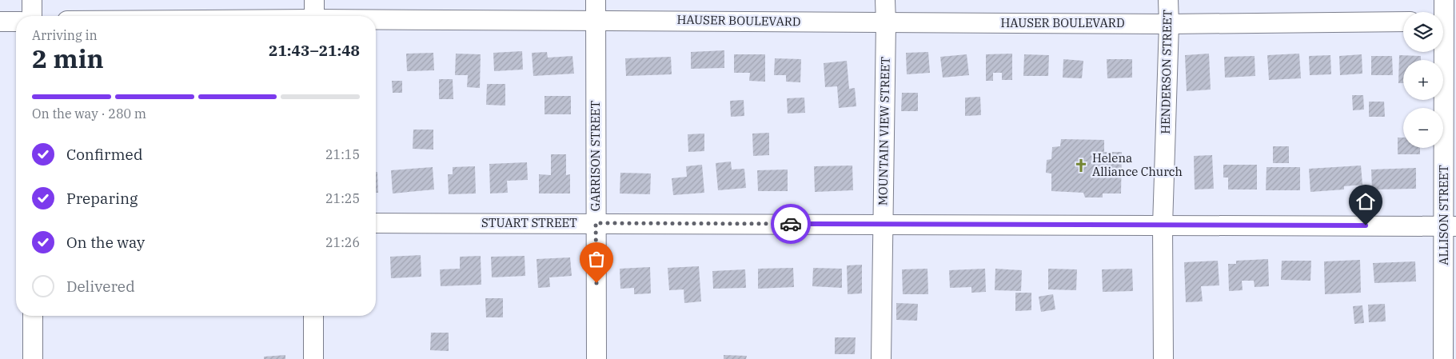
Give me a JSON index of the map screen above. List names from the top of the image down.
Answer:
{
  "streets": {
    "street": [
      "HAUSER BOULEVARD",
      "HENDERSON STREET",
      "MOUNTAIN VIEW STREET",
      "GARRISON STREET",
      "ALLISON STREET",
      "STUART STREET"
    ]
  },
  "crossings": [
    ["HAUSER BOULEVARD", "HENDERSON STREET"],
    ["HAUSER BOULEVARD", "MOUNTAIN VIEW STREET"],
    ["HAUSER BOULEVARD", "GARRISON STREET"],
    ["HENDERSON STREET", "STUART STREET"],
    ["MOUNTAIN VIEW STREET", "STUART STREET"],
    ["GARRISON STREET", "STUART STREET"],
    ["ALLISON STREET", "STUART STREET"]
  ],
  "places": {
    "church": ["Helena Alliance Church"]
  },
  "page": {
    "map_buttons": ["+", "−"],
    "heading": ["2 min", "Arriving in", "21:43–21:48"],
    "bar": "On the way · 280 m",
    "list": [
      ["Confirmed", "21:15"],
      ["Preparing", "21:25"],
      ["On the way", "21:26"],
      "Delivered"
    ]
  }
}
